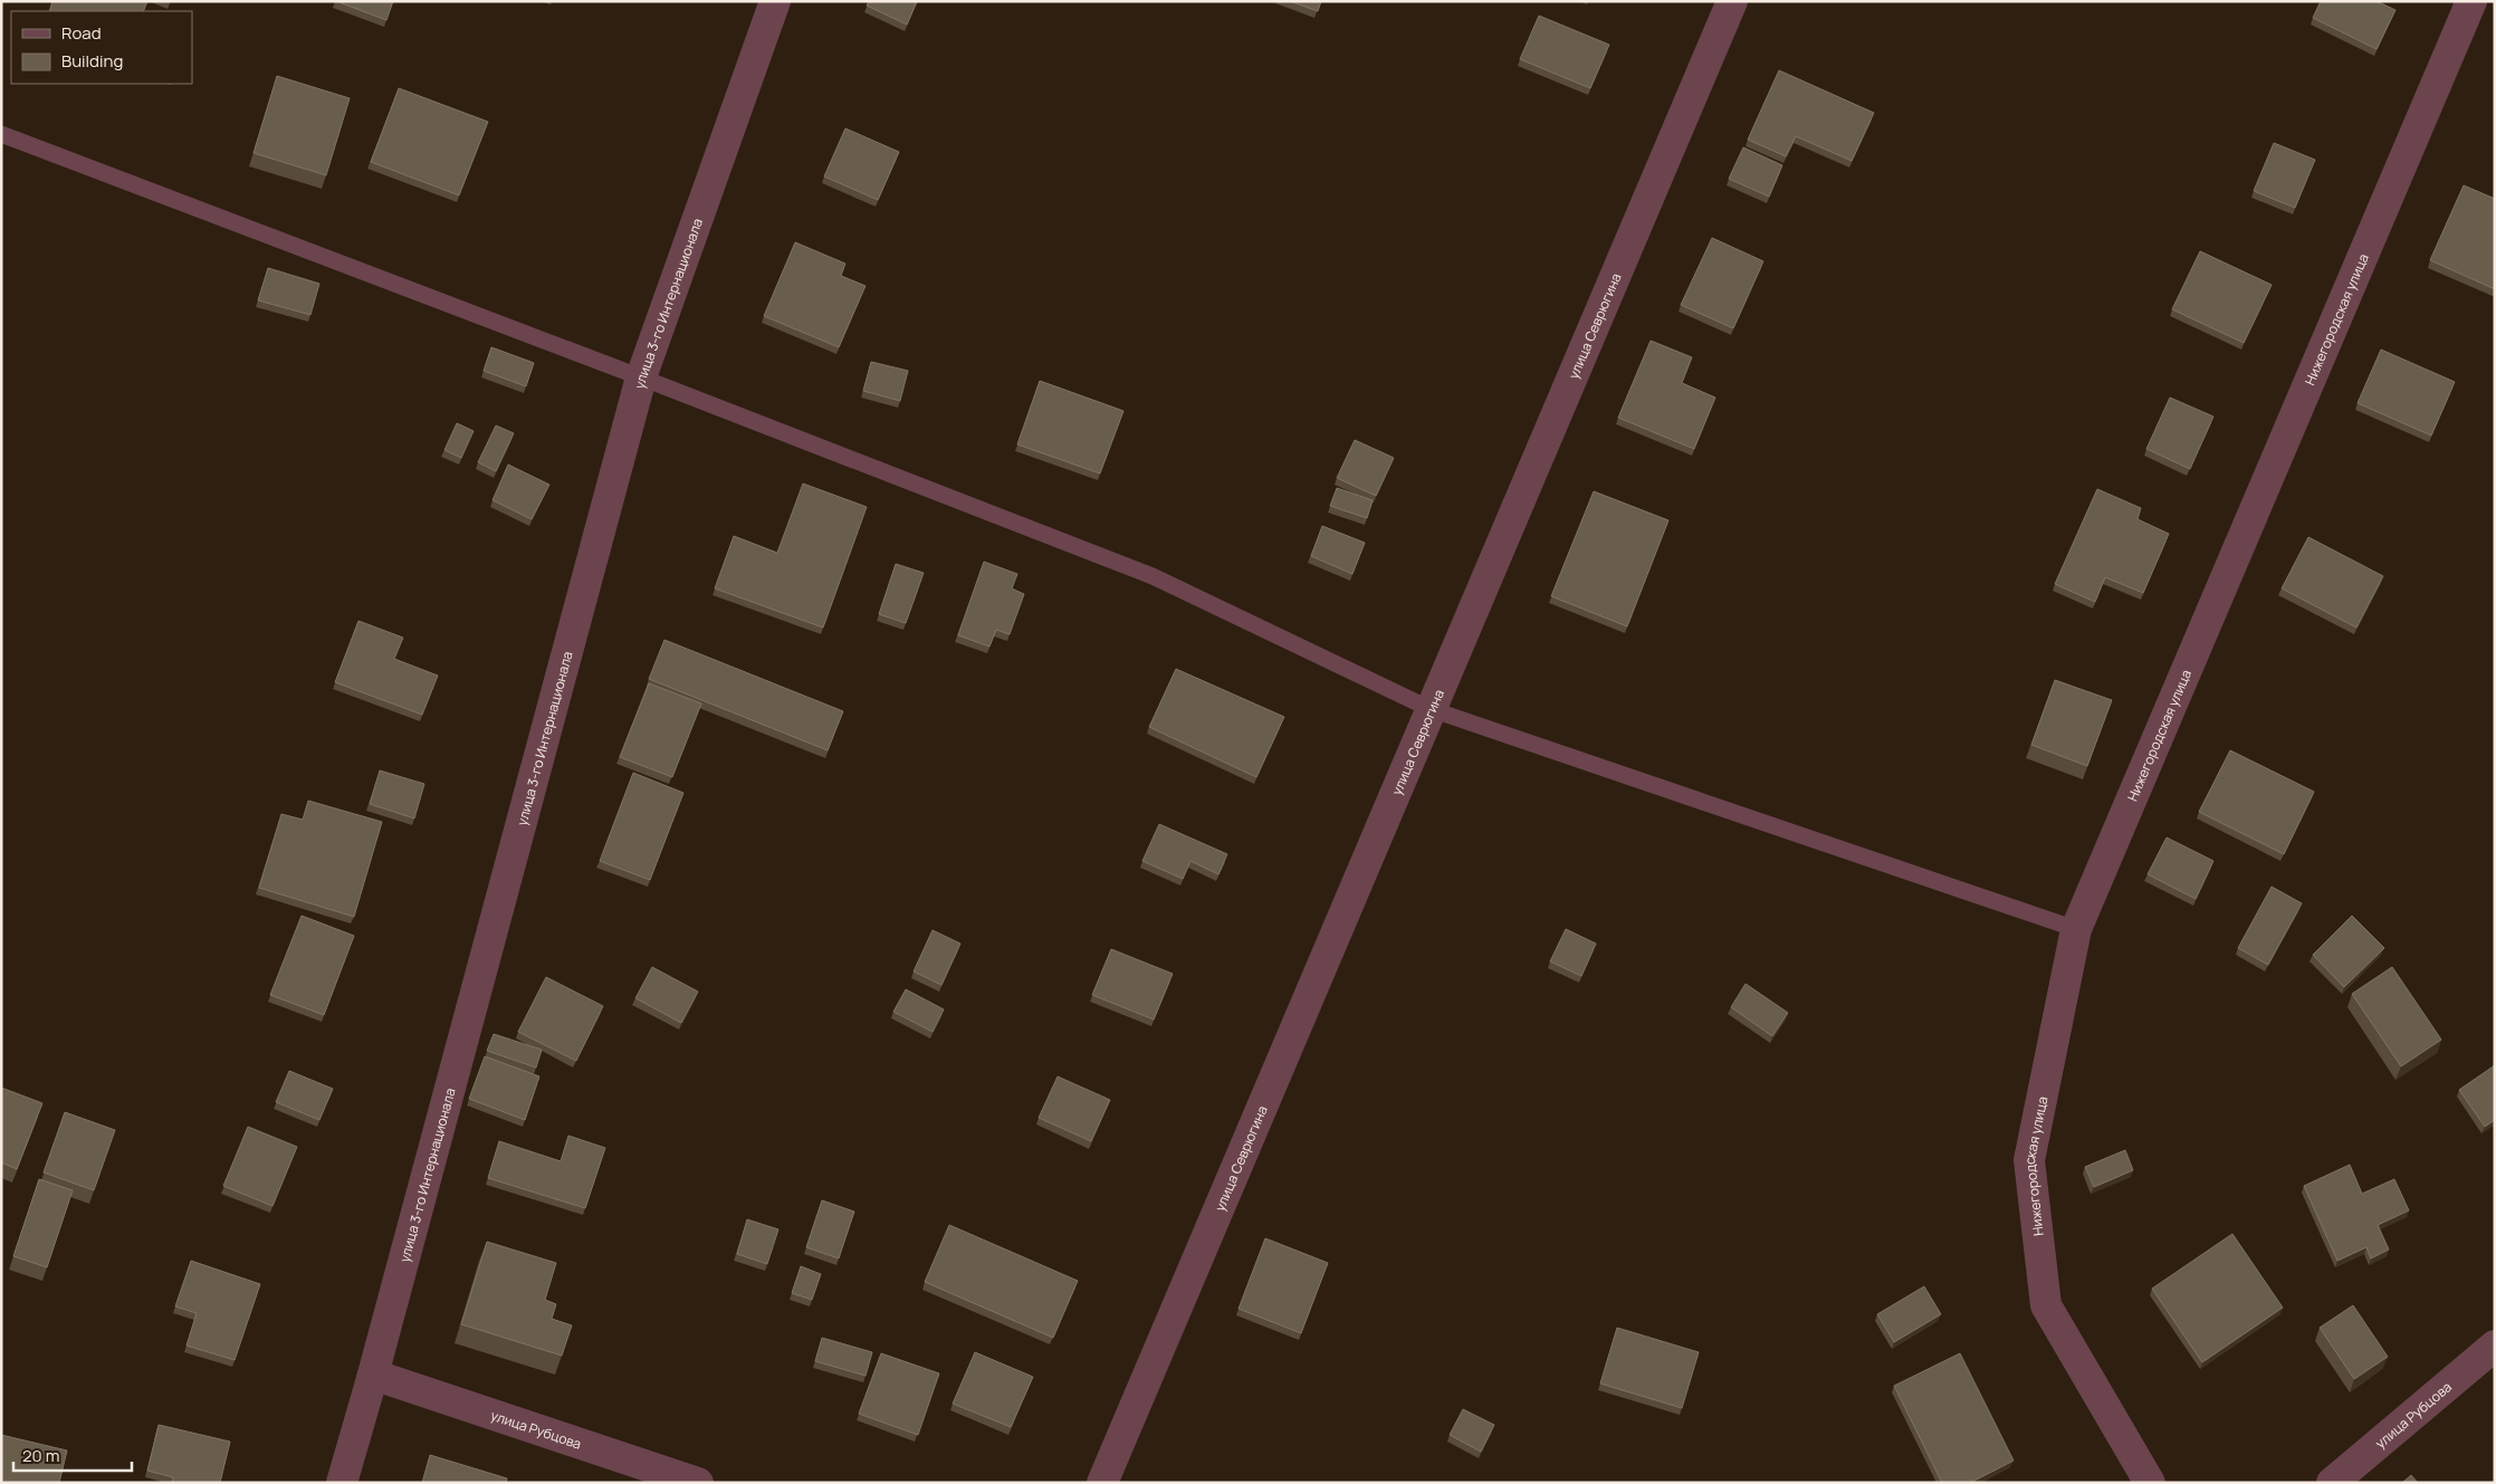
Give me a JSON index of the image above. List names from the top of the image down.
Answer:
{
  "streets": {
    "street": [
      "улица 3-го Интернационала",
      "Нижегородская улица",
      "улица Севрюгина",
      "улица Рубцова"
    ]
  },
  "crossings": [
    ["улица 3-го Интернационала", "улица Рубцова"]
  ],
  "legend": ["Road", "Building"],
  "scale_bar": "20 m"
}
